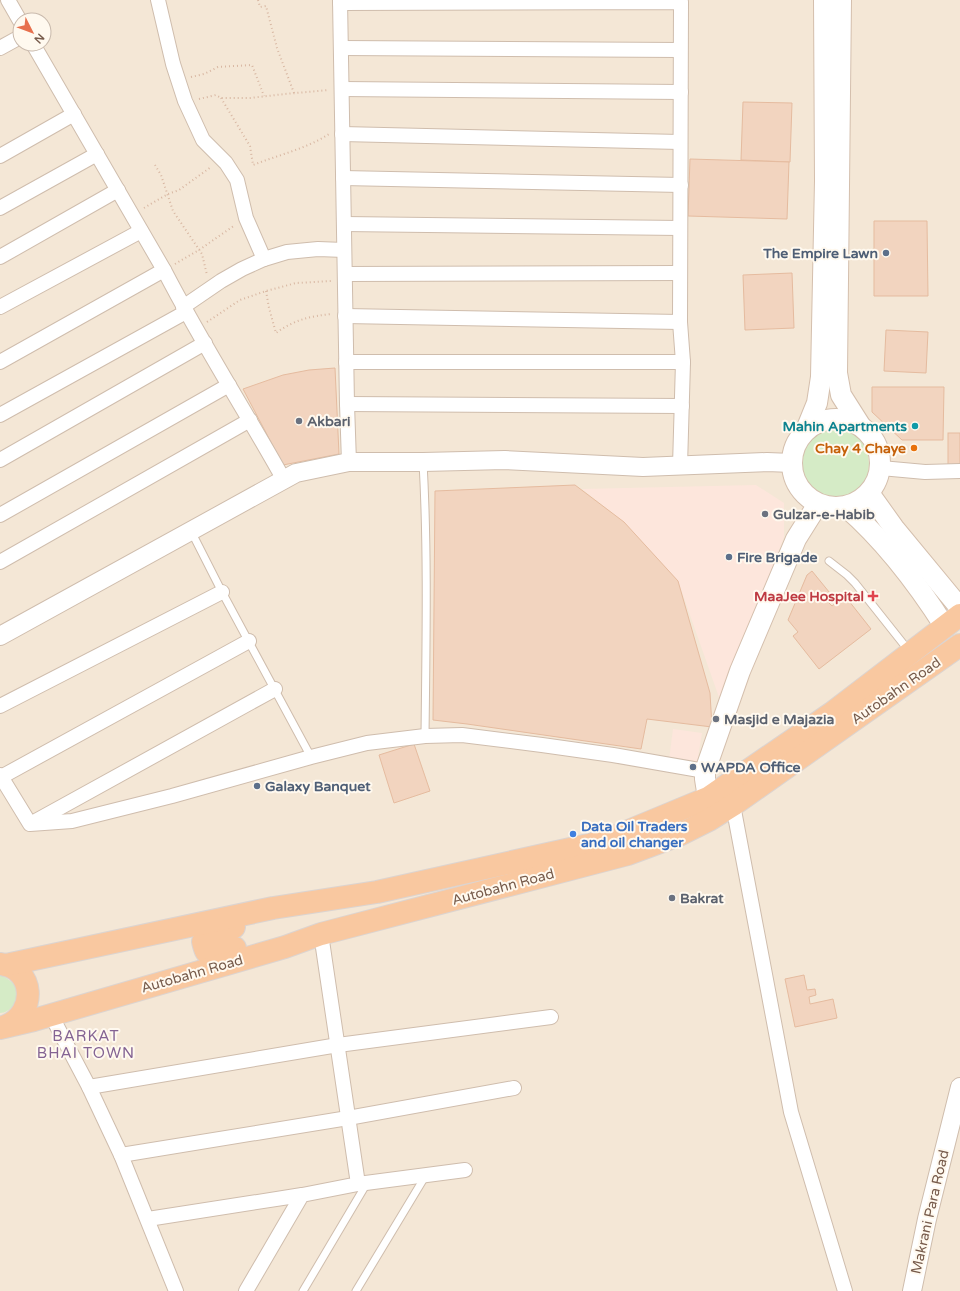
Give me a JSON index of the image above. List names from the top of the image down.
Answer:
{
  "streets": {
    "highway": ["Autobahn Road"],
    "street": ["Makrani Para Road"]
  },
  "districts": ["BARKAT BHAI TOWN"],
  "places": {
    "other": [
      "The Empire Lawn",
      "Akbari",
      "Mahin Apartments",
      "Chay 4 Chaye",
      "Gulzar-e-Habib",
      "Fire Brigade",
      "Masjid e Majazia",
      "WAPDA Office",
      "Galaxy Banquet",
      "Data Oil Traders and oil changer",
      "Bakrat"
    ],
    "health": ["MaaJee Hospital"]
  },
  "north": "bottom right"
}
